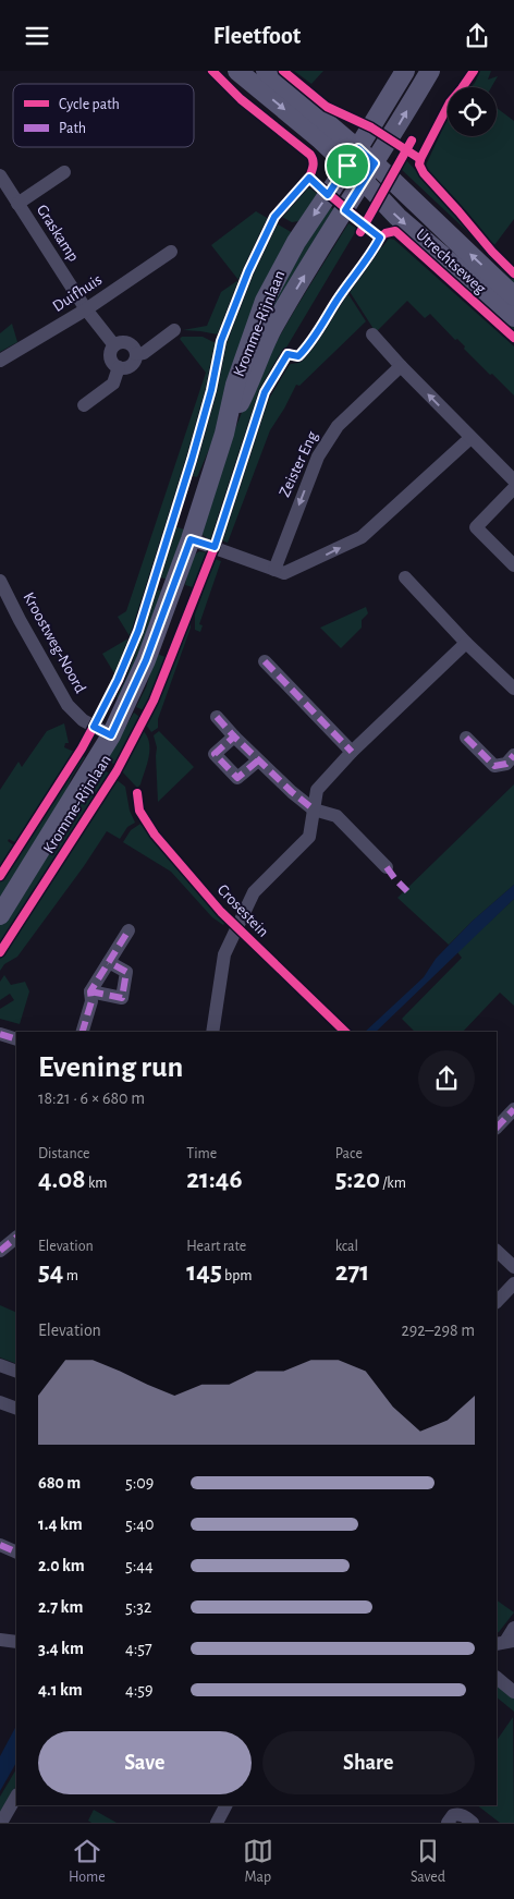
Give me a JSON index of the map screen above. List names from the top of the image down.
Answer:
{
  "streets": {
    "street": [
      "Graskamp",
      "Utrechtseweg",
      "Duifhuis",
      "Kromme-Rijnlaan",
      "Zeister Eng",
      "Kroostweg-Noord",
      "Crosestein"
    ]
  },
  "crossings": [
    ["Graskamp", "Duifhuis"],
    ["Utrechtseweg", "Kromme-Rijnlaan"],
    ["Kromme-Rijnlaan", "Kroostweg-Noord"]
  ],
  "one_way": ["Zeister Eng"],
  "legend": ["Cycle path", "Path"],
  "page": {
    "header": "Fleetfoot",
    "heading": ["Evening run", "18:21 · 6 × 680 m"],
    "stats": [
      ["Distance", "4.08 km"],
      ["Time", "21:46"],
      ["Pace", "5:20 /km"],
      ["Elevation", "54 m"],
      ["Heart rate", "145 bpm"],
      ["kcal", "271"]
    ],
    "chart": ["Elevation", "292–298 m"],
    "list": [
      {
        "name": "680 m",
        "note": "5:09"
      },
      {
        "name": "1.4 km",
        "note": "5:40"
      },
      {
        "name": "2.0 km",
        "note": "5:44"
      },
      {
        "name": "2.7 km",
        "note": "5:32"
      },
      {
        "name": "3.4 km",
        "note": "4:57"
      },
      {
        "name": "4.1 km",
        "note": "4:59"
      }
    ],
    "buttons": ["Save", "Share"],
    "tabs": ["Home", "Map", "Saved"]
  }
}
